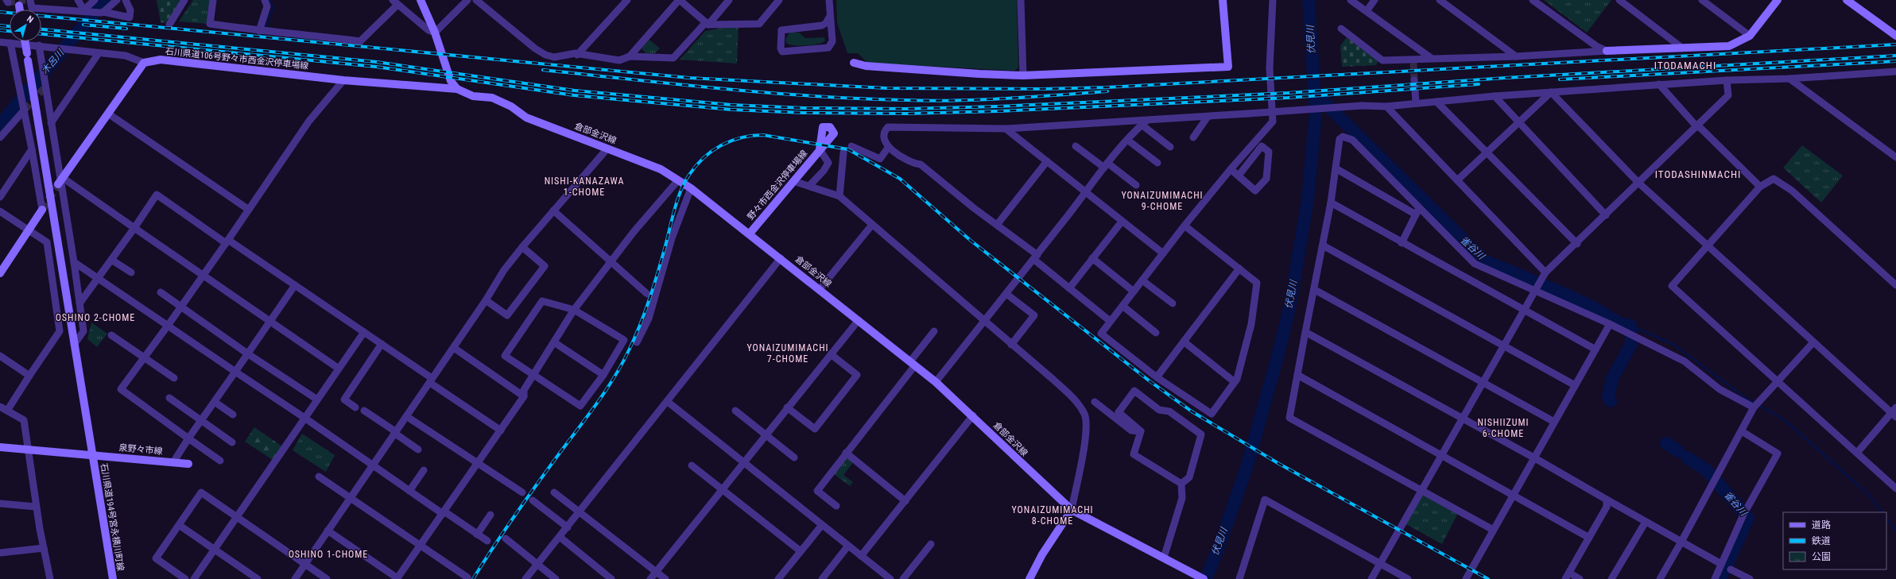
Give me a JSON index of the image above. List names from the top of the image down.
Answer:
{
  "streets": {
    "main road": [
      "石川県道106号野々市西金沢停車場線",
      "倉部金沢線",
      "野々市西金沢停車場線",
      "泉野々市線",
      "石川県道194号宮永横川町線"
    ]
  },
  "crossings": [
    ["石川県道106号野々市西金沢停車場線", "倉部金沢線"],
    ["倉部金沢線", "野々市西金沢停車場線"],
    ["泉野々市線", "石川県道194号宮永横川町線"]
  ],
  "districts": [
    "ITODAMACHI",
    "ITODASHINMACHI",
    "NISHI-KANAZAWA 1-CHOME",
    "YONAIZUMIMACHI 9-CHOME",
    "OSHINO 2-CHOME",
    "YONAIZUMIMACHI 7-CHOME",
    "NISHIIZUMI 6-CHOME",
    "YONAIZUMIMACHI 8-CHOME",
    "OSHINO 1-CHOME"
  ],
  "water": ["伏見川", "木呂川", "雀谷川"],
  "legend": ["道路", "鉄道", "公園"],
  "north": "top right"
}
